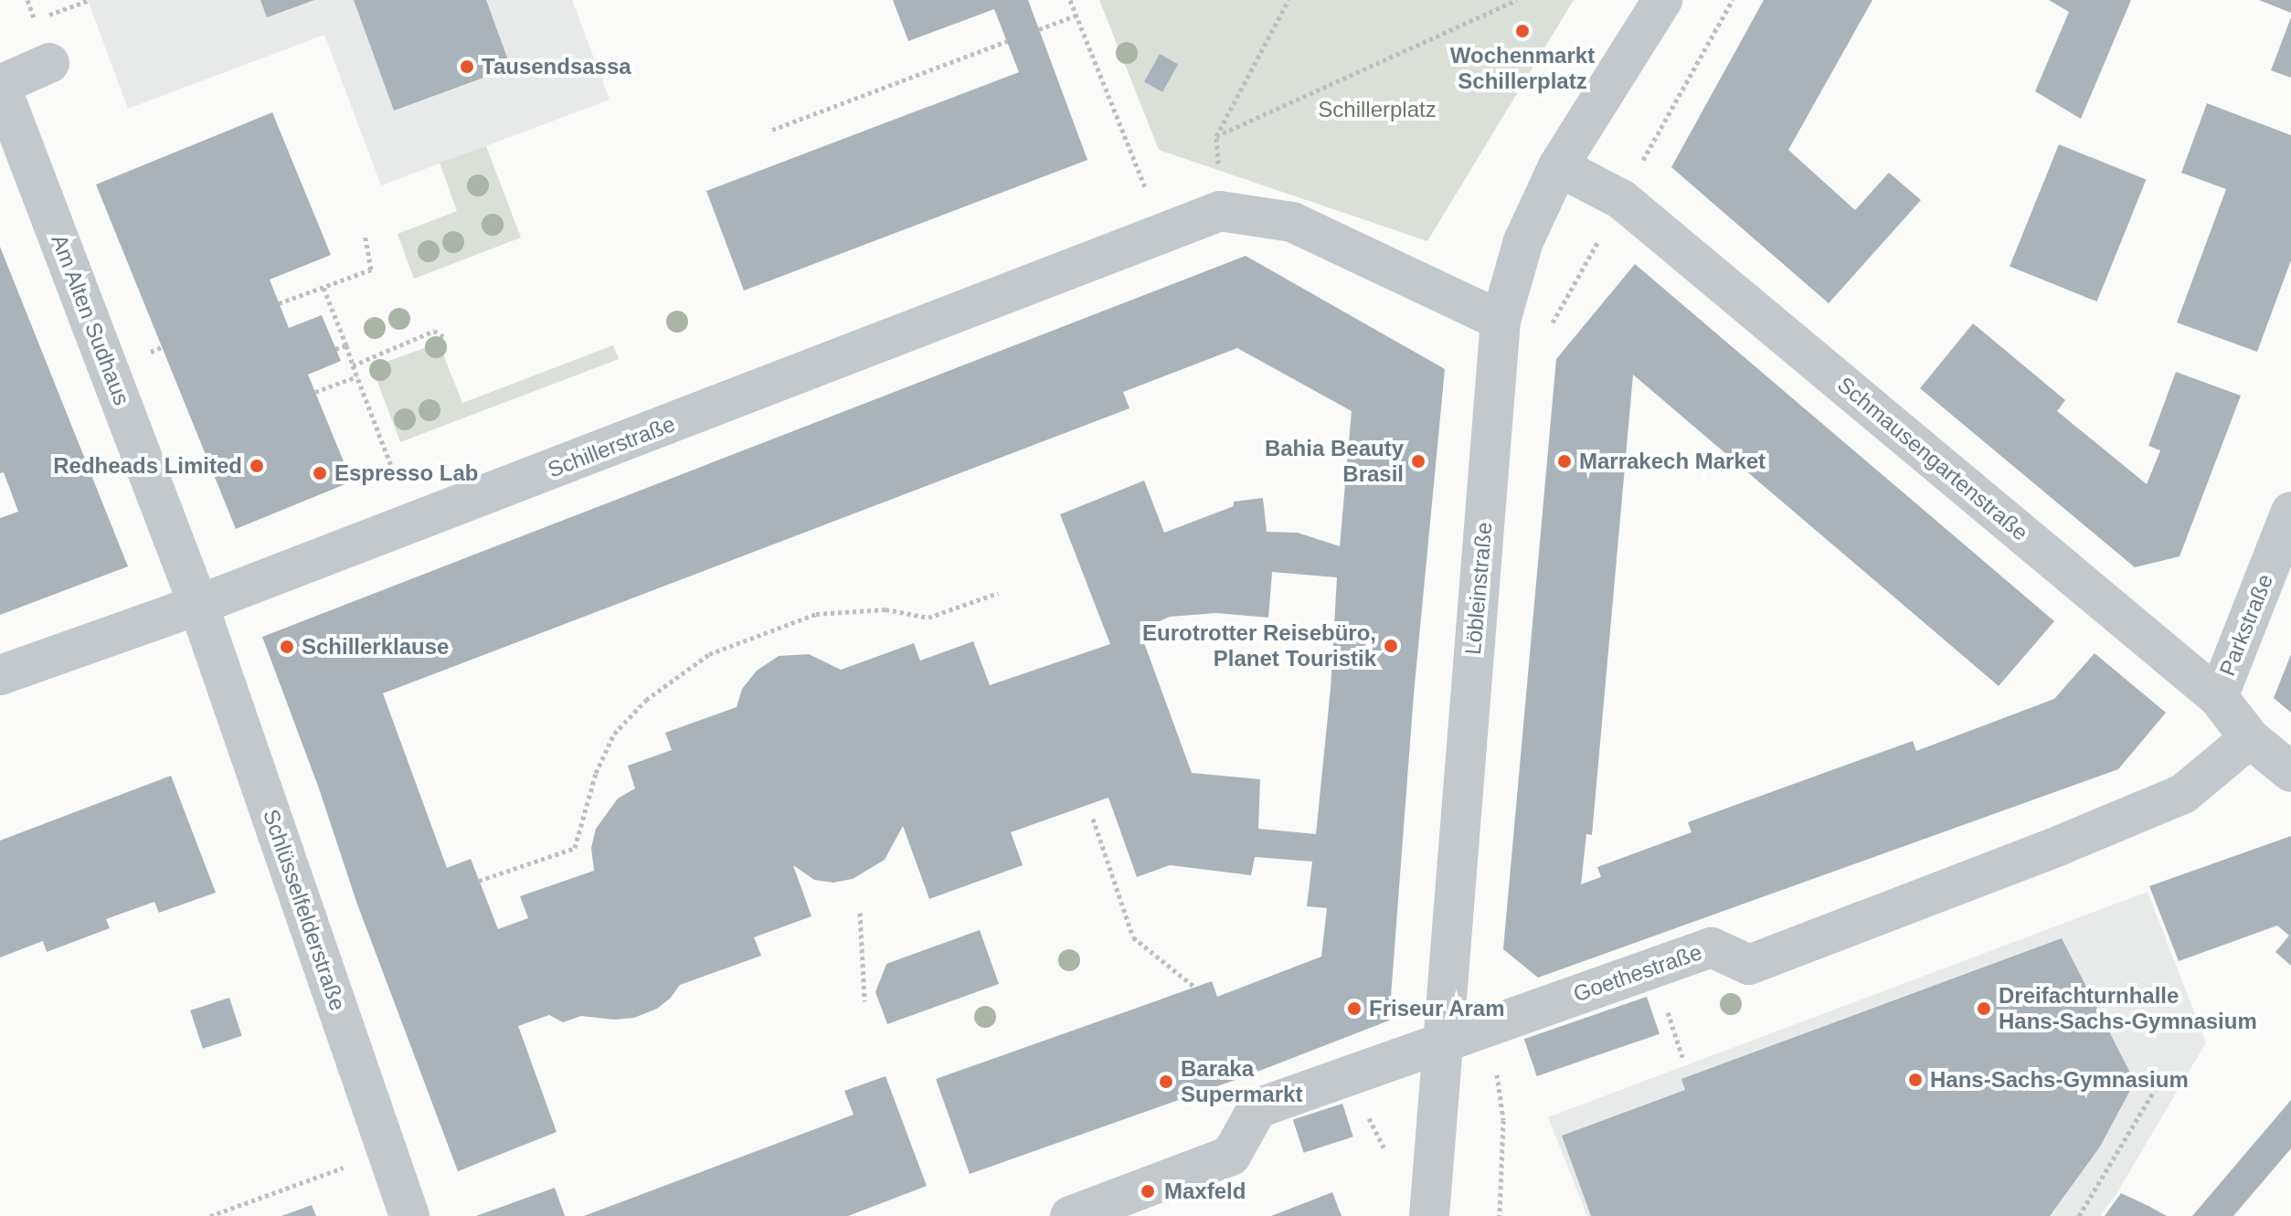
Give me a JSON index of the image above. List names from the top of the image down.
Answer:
{
  "streets": {
    "street": [
      "Am Alten Sudhaus",
      "Schillerstraße",
      "Schmausengartenstraße",
      "Löbleinstraße",
      "Parkstraße",
      "Schlüsselfelderstraße",
      "Goethestraße"
    ]
  },
  "crossings": [
    ["Am Alten Sudhaus", "Schillerstraße"],
    ["Am Alten Sudhaus", "Schlüsselfelderstraße"],
    ["Schillerstraße", "Schlüsselfelderstraße"],
    ["Schmausengartenstraße", "Löbleinstraße"],
    ["Schmausengartenstraße", "Parkstraße"],
    ["Schmausengartenstraße", "Goethestraße"],
    ["Löbleinstraße", "Goethestraße"]
  ],
  "parks": ["Schillerplatz"],
  "places": [
    "Wochenmarkt Schillerplatz",
    "Tausendsassa",
    "Bahia Beauty Brasil",
    "Marrakech Market",
    "Redheads Limited",
    "Espresso Lab",
    "Eurotrotter Reisebüro, Planet Touristik",
    "Schillerklause",
    "Friseur Aram",
    "Dreifachturnhalle Hans-Sachs-Gymnasium",
    "Hans-Sachs-Gymnasium",
    "Baraka Supermarkt",
    "Maxfeld"
  ]
}
